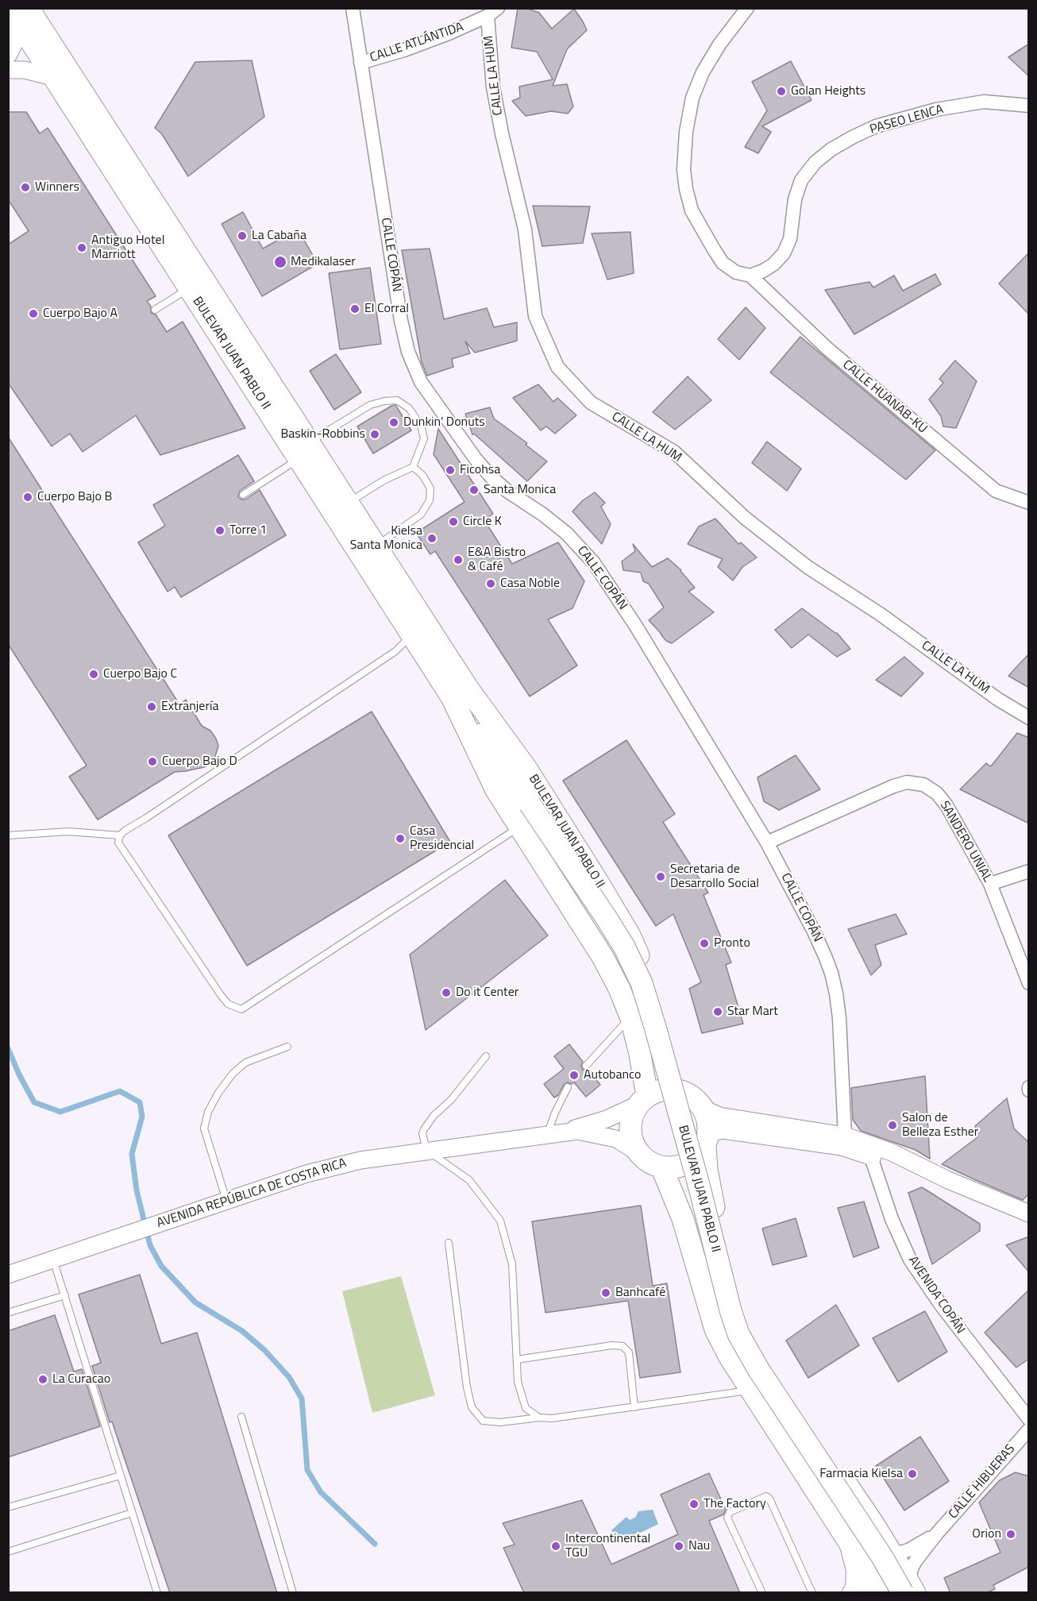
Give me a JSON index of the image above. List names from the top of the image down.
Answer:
{
  "streets": {
    "main road": ["BULEVAR JUAN PABLO II"],
    "street": [
      "CALLE ATLÁNTIDA",
      "CALLE LA HUM",
      "PASEO LENCA",
      "CALLE COPÁN",
      "CALLE HUANAB-KU",
      "SANDERO UNIAL",
      "AVENIDA REPÚBLICA DE COSTA RICA",
      "AVENIDA COPÁN",
      "CALLE HIBUERAS"
    ]
  },
  "crossings": [
    ["CALLE ATLÁNTIDA", "CALLE LA HUM"],
    ["CALLE ATLÁNTIDA", "CALLE COPÁN"],
    ["PASEO LENCA", "CALLE HUANAB-KU"],
    ["CALLE COPÁN", "SANDERO UNIAL"],
    ["BULEVAR JUAN PABLO II", "AVENIDA REPÚBLICA DE COSTA RICA"]
  ],
  "places": [
    "Golan Heights",
    "Winners",
    "La Cabaña",
    "Antiguo Hotel Marriott",
    "Medikalaser",
    "El Corral",
    "Cuerpo Bajo A",
    "Dunkin' Donuts",
    "Baskin-Robbins",
    "Ficohsa",
    "Santa Monica",
    "Cuerpo Bajo B",
    "Circle K",
    "Torre 1",
    "Kielsa Santa Monica",
    "E&A Bistro & Café",
    "Casa Noble",
    "Cuerpo Bajo C",
    "Extranjería",
    "Cuerpo Bajo D",
    "Casa Presidencial",
    "Secretaria de Desarrollo Social",
    "Pronto",
    "Do it Center",
    "Star Mart",
    "Autobanco",
    "Salon de Belleza Esther",
    "Banhcafé",
    "La Curacao",
    "Farmacia Kielsa",
    "The Factory",
    "Orion",
    "Intercontinental TGU",
    "Nau"
  ]
}
